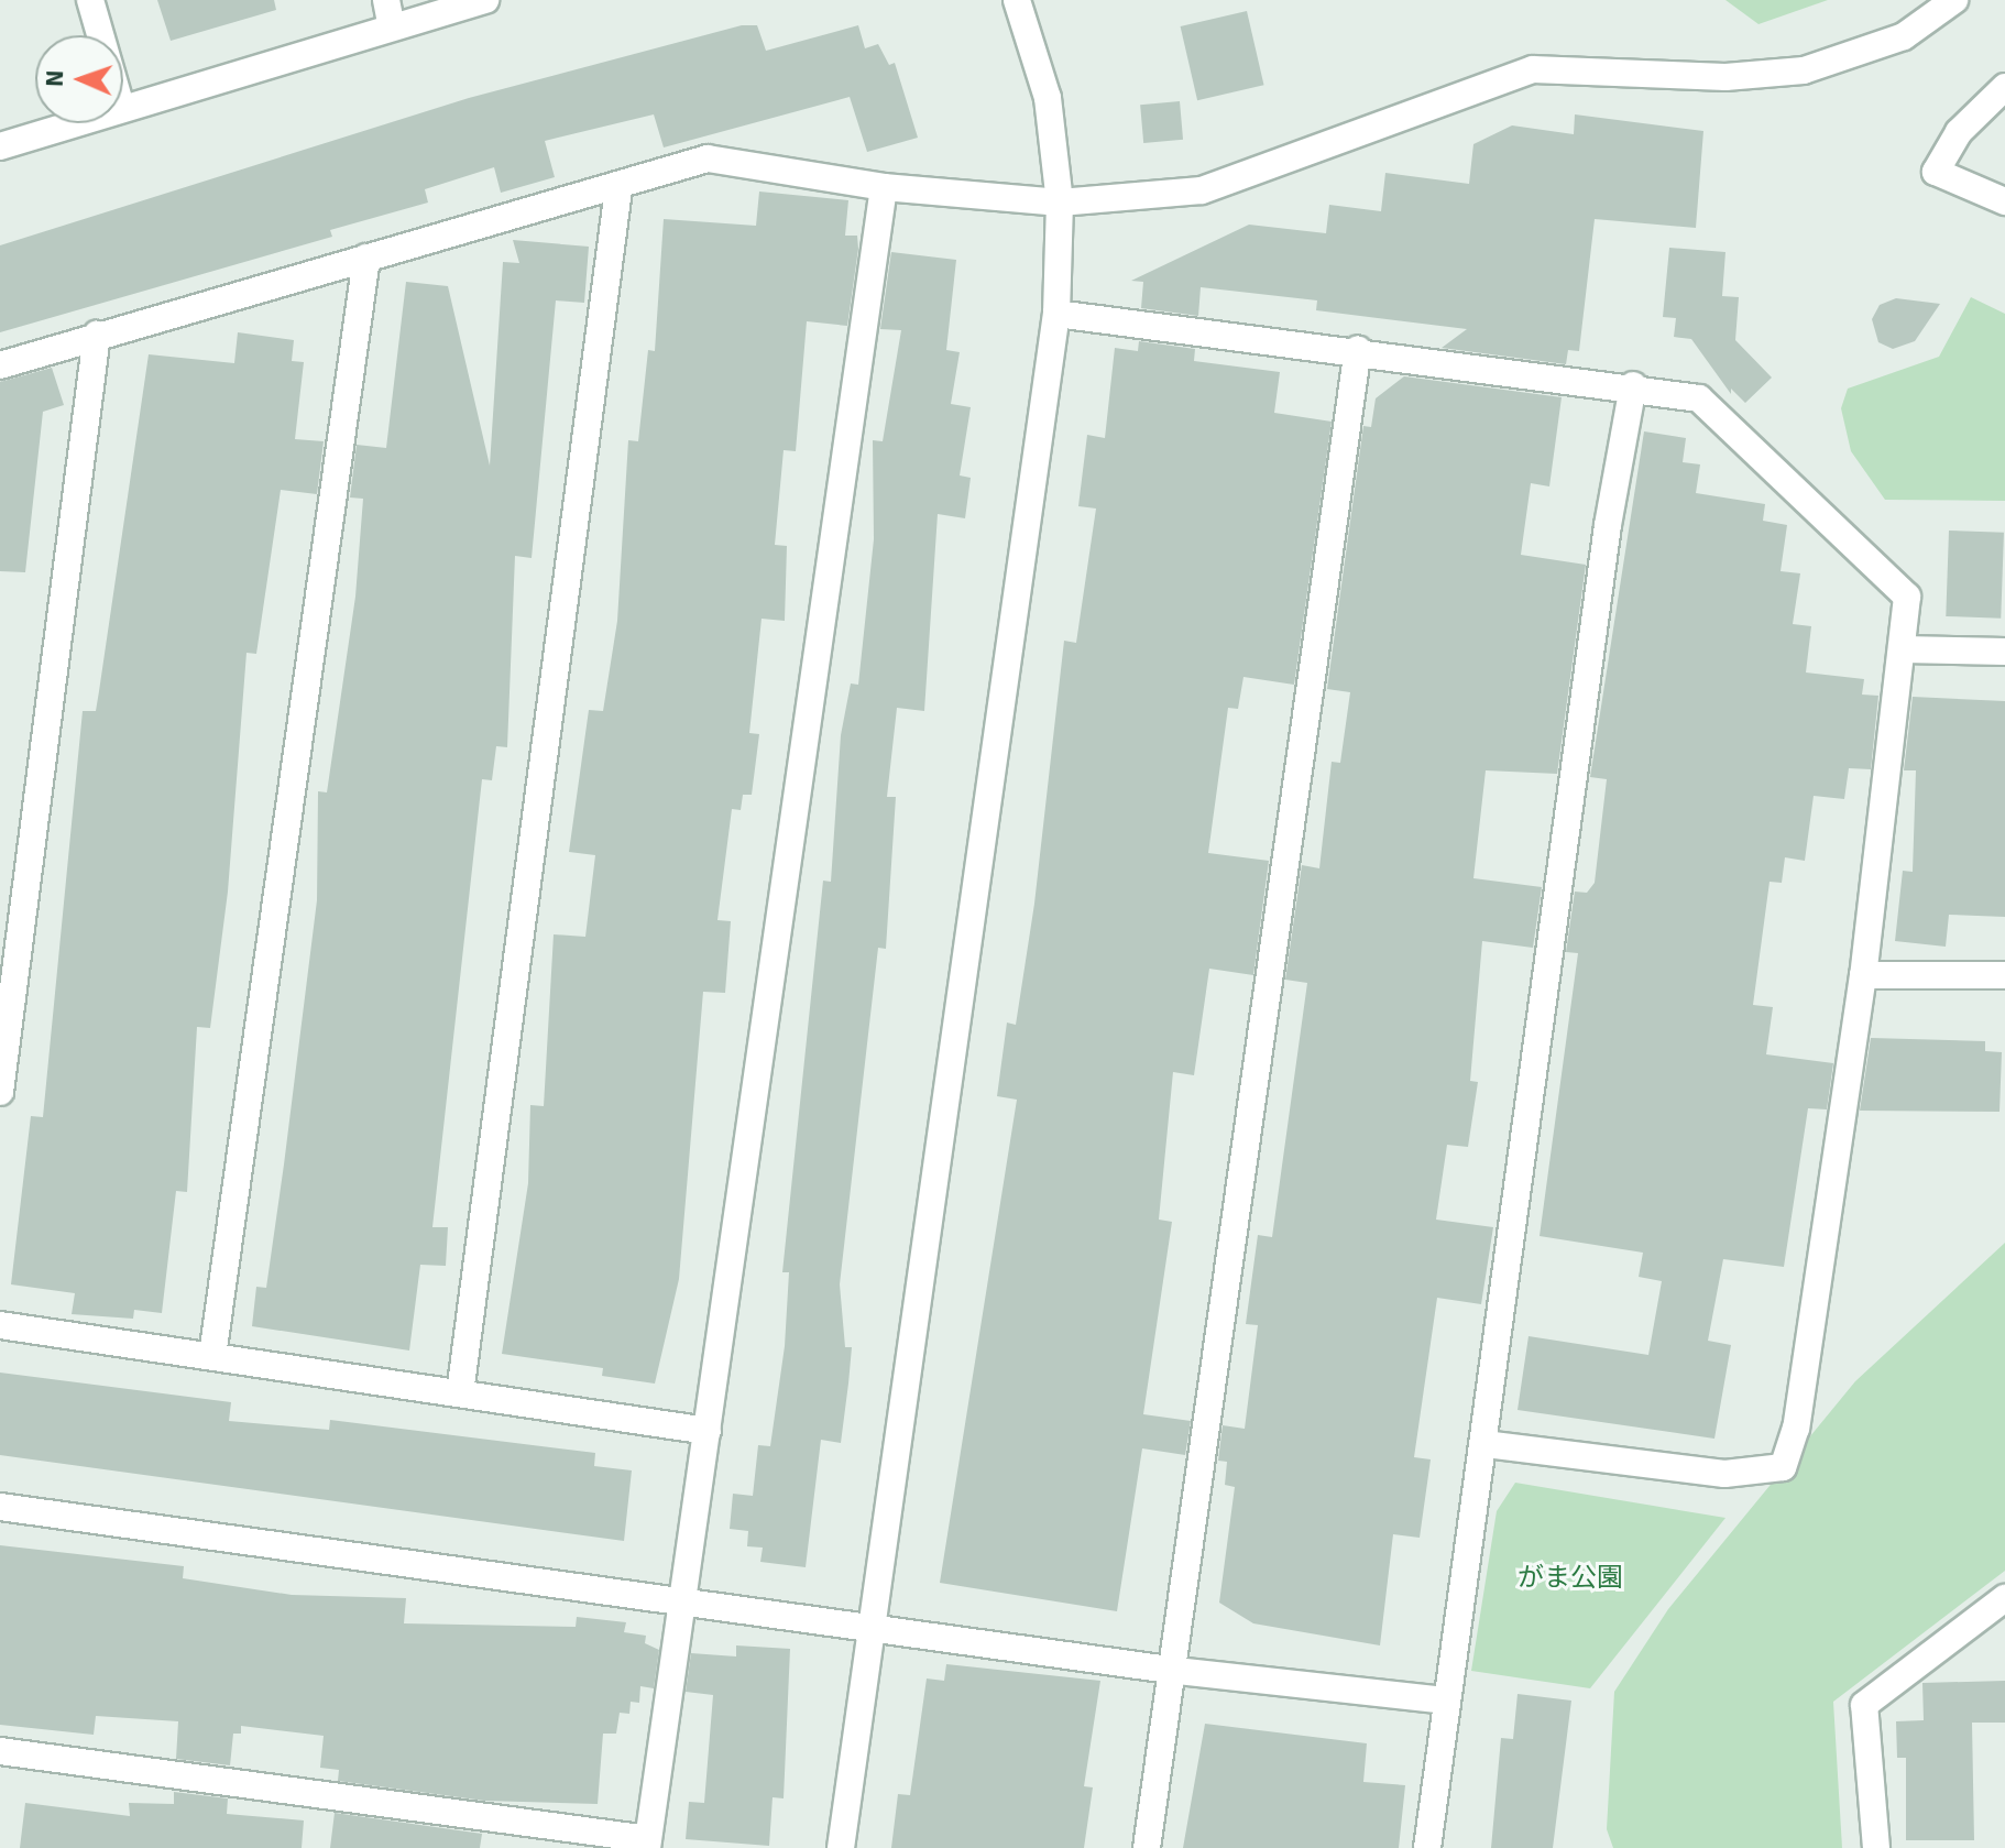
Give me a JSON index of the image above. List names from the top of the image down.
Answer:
{
  "parks": ["がま公園"],
  "north": "left"
}
